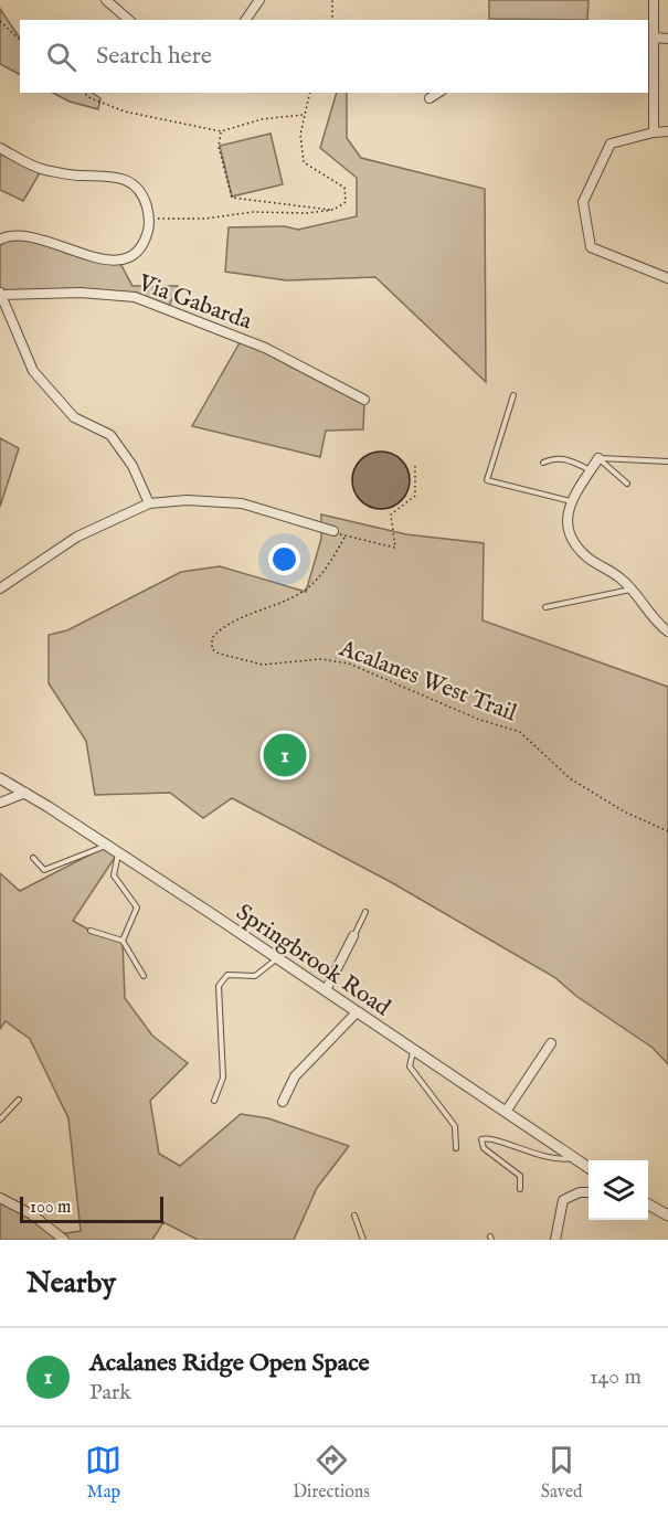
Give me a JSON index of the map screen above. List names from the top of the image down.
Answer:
{
  "streets": {
    "street": ["Via Gabarda", "Springbrook Road"],
    "path": ["Acalanes West Trail"]
  },
  "scale_bar": "100 m",
  "page": {
    "search": "Search here",
    "pins": "1",
    "scale": "100 m",
    "heading": "Nearby",
    "list": [
      {
        "mark": "1",
        "name": "Acalanes Ridge Open Space",
        "note": "Park",
        "value": "140 m"
      }
    ],
    "nav": ["Map", "Directions", "Saved"]
  }
}
